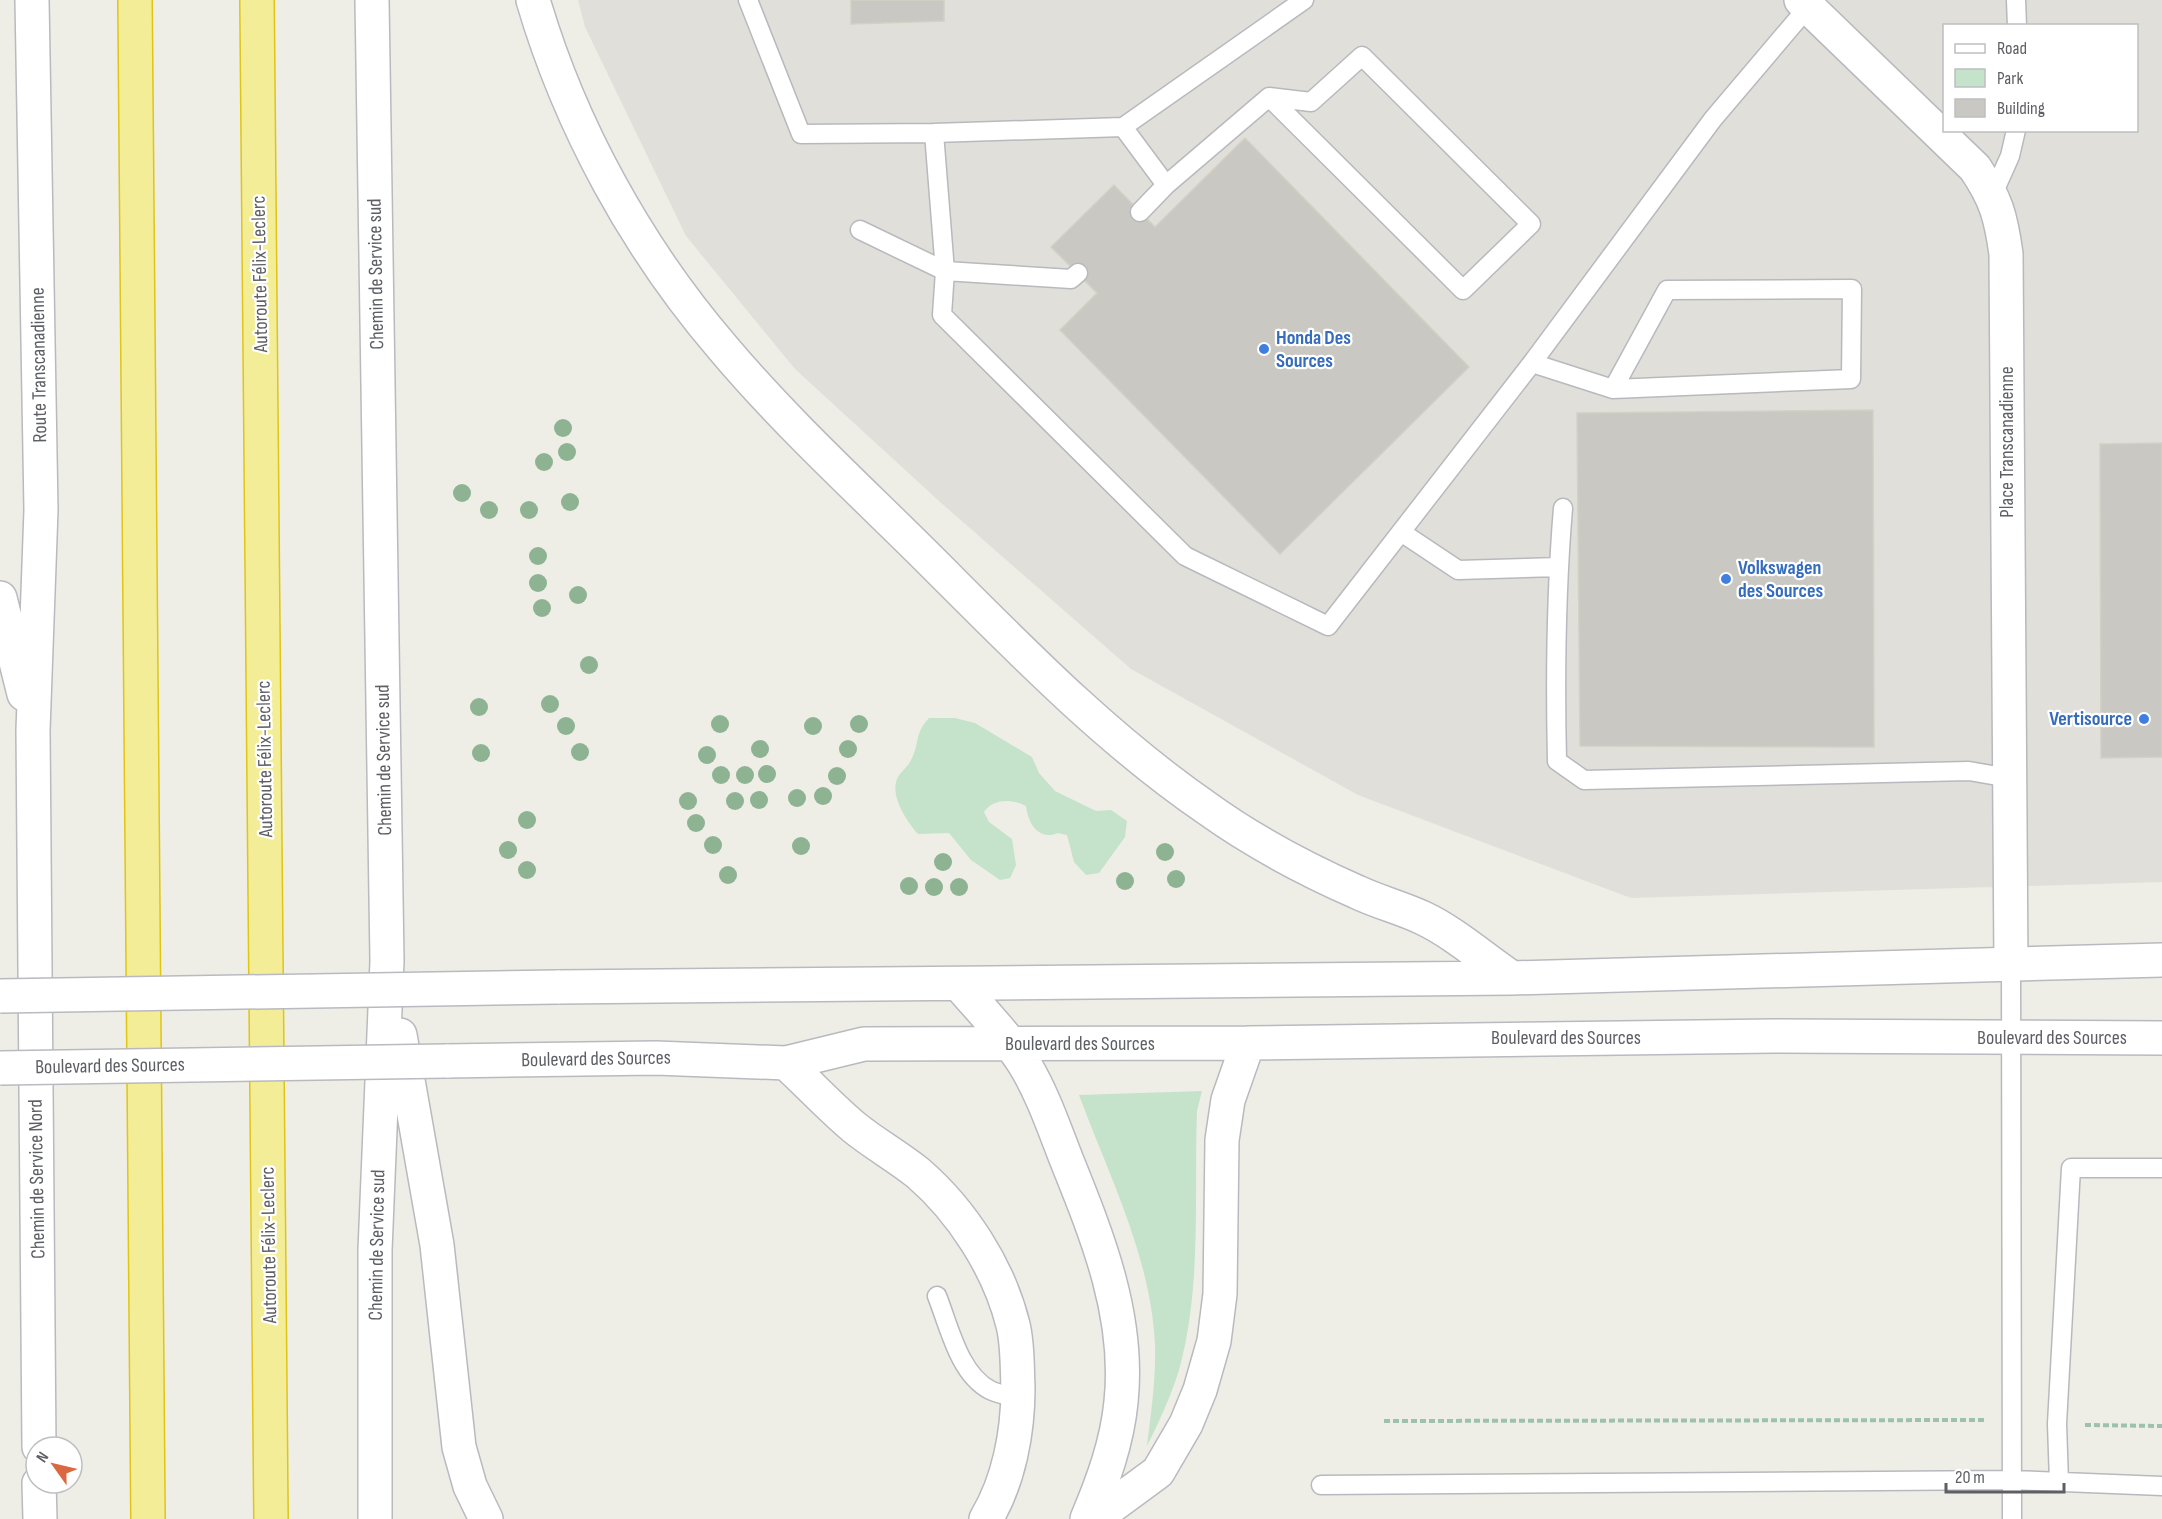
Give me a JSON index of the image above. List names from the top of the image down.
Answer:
{
  "streets": {
    "highway": ["Autoroute Félix-Leclerc"],
    "main road": [
      "Chemin de Service sud",
      "Route Transcanadienne",
      "Place Transcanadienne",
      "Boulevard des Sources",
      "Chemin de Service Nord"
    ]
  },
  "crossings": [
    ["Route Transcanadienne", "Chemin de Service Nord"]
  ],
  "places": ["Honda Des Sources", "Volkswagen des Sources", "Vertisource"],
  "legend": ["Road", "Park", "Building"],
  "scale_bar": "20 m",
  "north": "top left"
}
